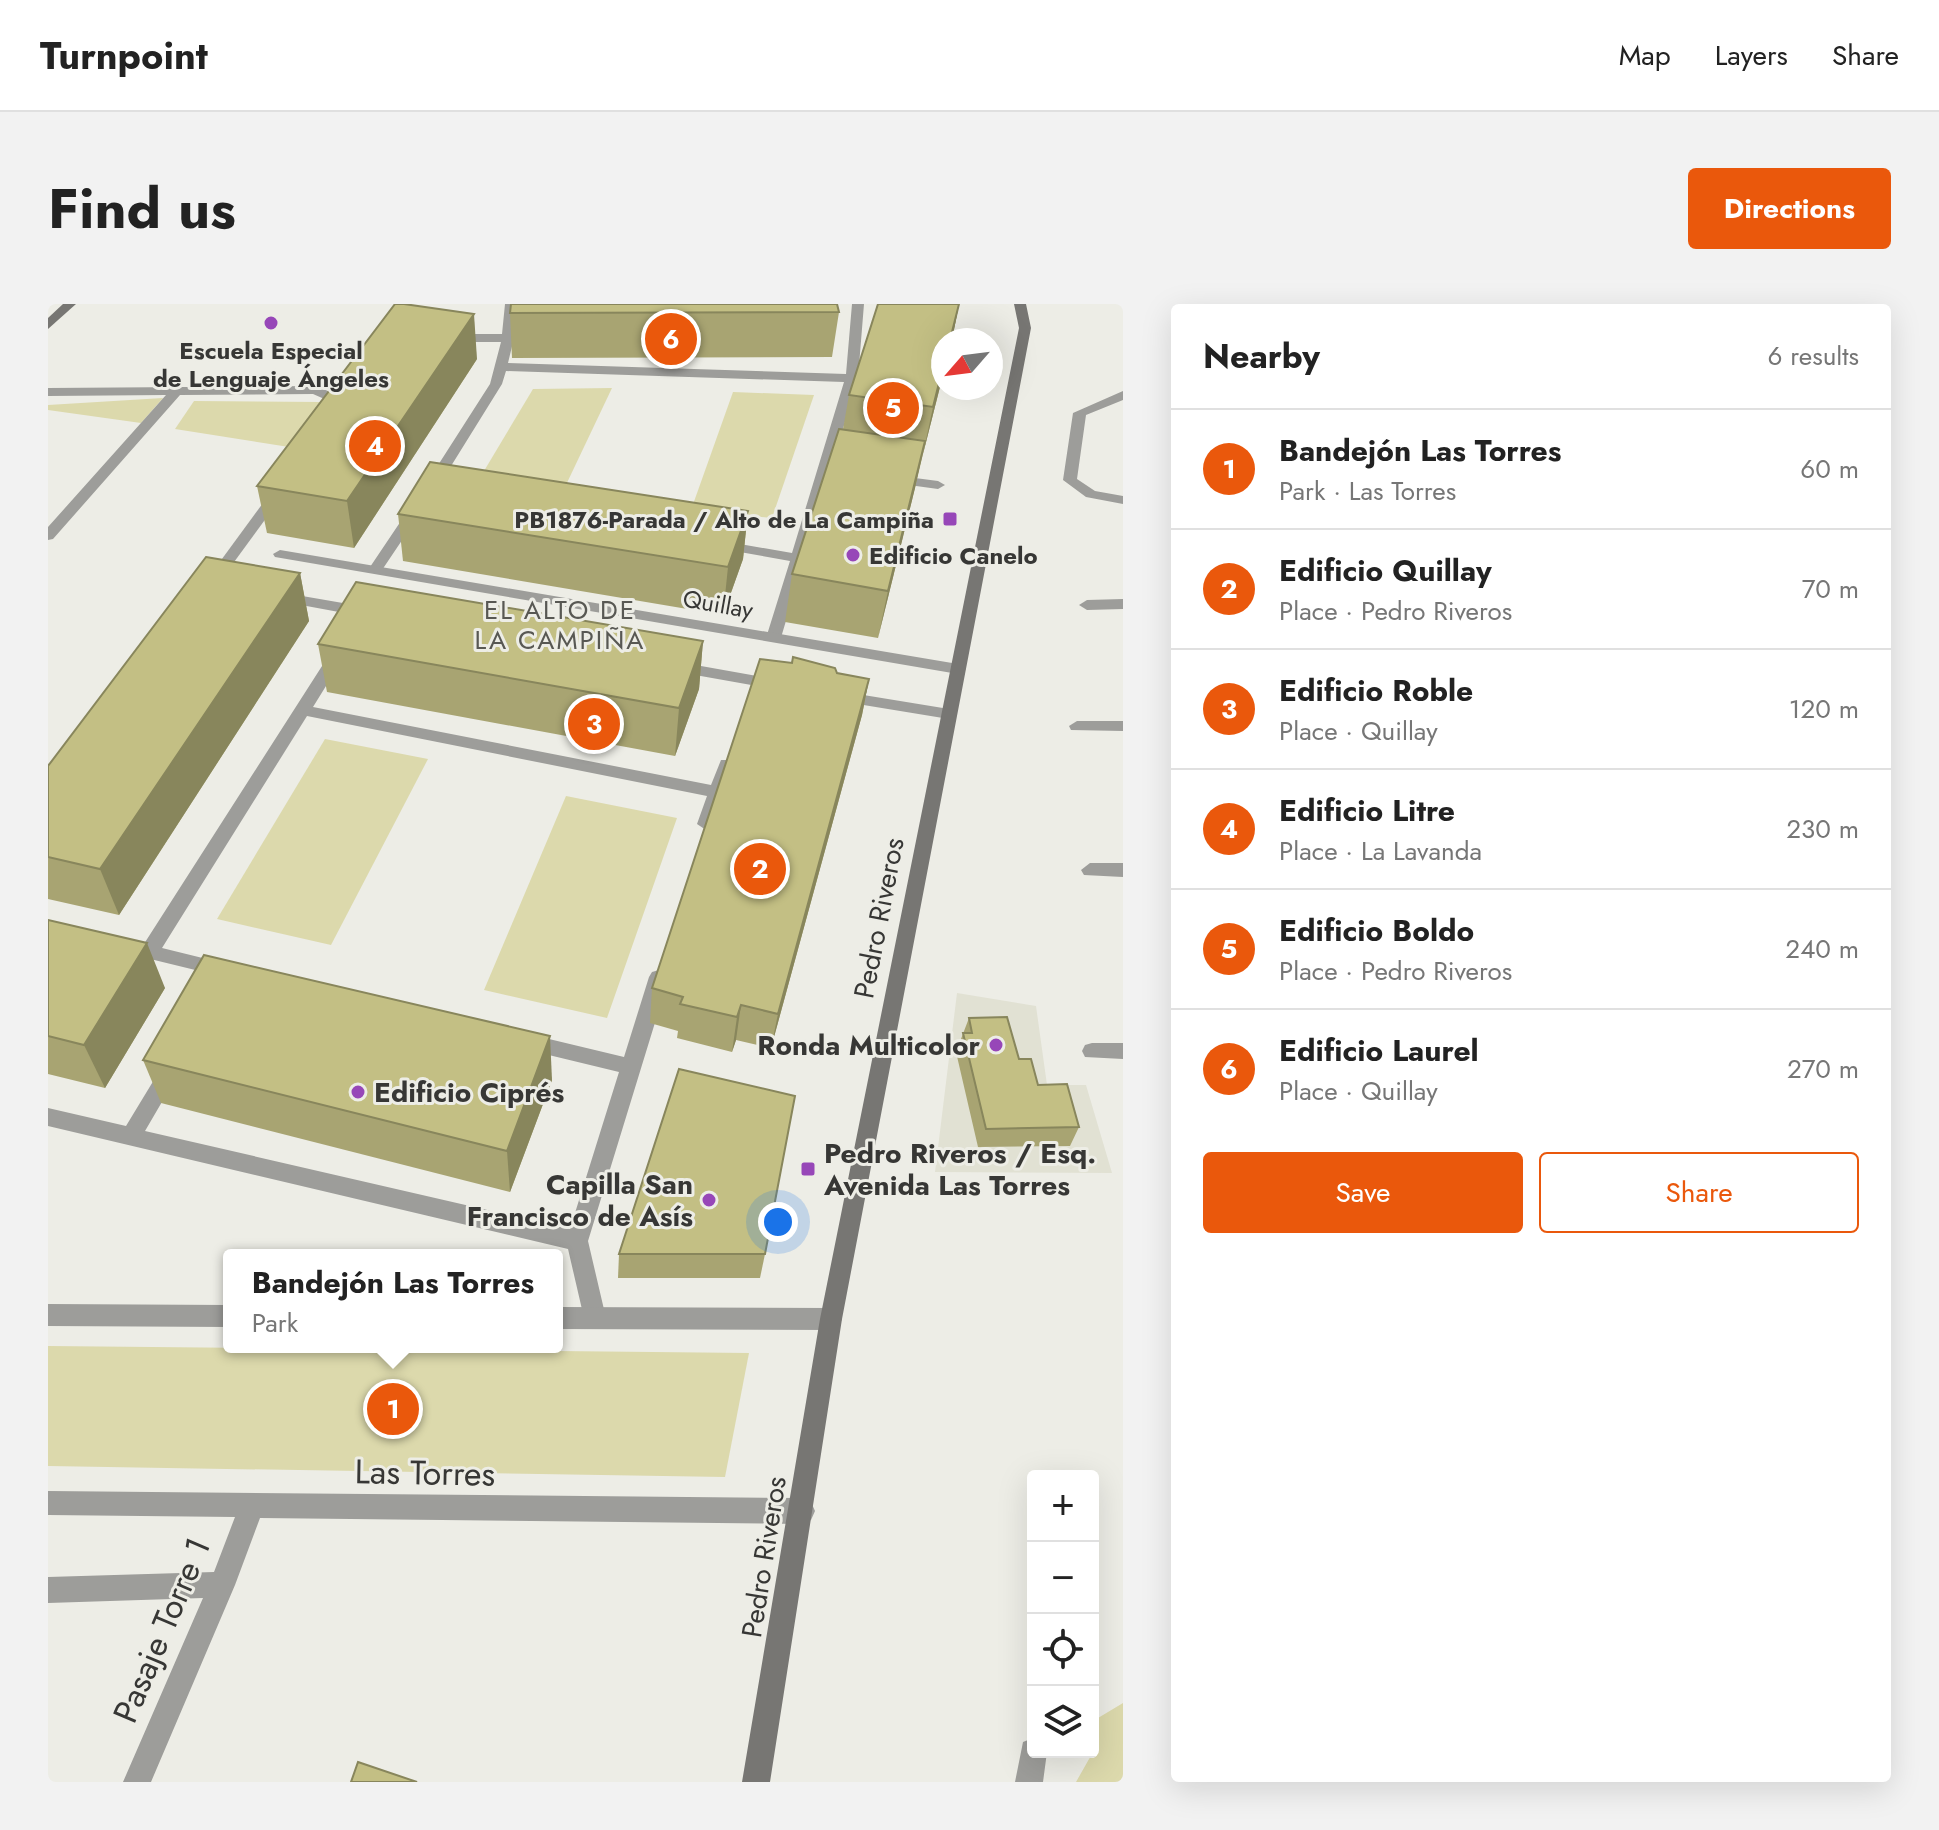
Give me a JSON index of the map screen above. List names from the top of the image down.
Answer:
{
  "streets": {
    "street": [
      "Quillay",
      "Pedro Riveros",
      "Las Torres",
      "Pasaje Torre 1"
    ]
  },
  "crossings": [
    ["Quillay", "Pedro Riveros"],
    ["Pedro Riveros", "Las Torres"],
    ["Las Torres", "Pasaje Torre 1"]
  ],
  "districts": ["EL ALTO DE LA CAMPIÑA"],
  "places": {
    "other": [
      "Escuela Especial de Lenguaje Ángeles",
      "Edificio Canelo",
      "Ronda Multicolor",
      "Edificio Ciprés",
      "Capilla San Francisco de Asís"
    ],
    "transit": ["PB1876-Parada / Alto de La Campiña", "Pedro Riveros / Esq. Avenida Las Torres"]
  },
  "north": "bottom left",
  "page": {
    "header": "Turnpoint",
    "nav": ["Map", "Layers", "Share"],
    "title": "Find us",
    "buttons": [
      "Directions",
      ["Save", "Share"]
    ],
    "heading": ["Nearby", "6 results"],
    "pins": [
      "6",
      "5",
      "4",
      "3",
      "2",
      "1"
    ],
    "list": [
      {
        "mark": "1",
        "name": "Bandejón Las Torres",
        "note": "Park · Las Torres",
        "value": "60 m"
      },
      {
        "mark": "2",
        "name": "Edificio Quillay",
        "note": "Place · Pedro Riveros",
        "value": "70 m"
      },
      {
        "mark": "3",
        "name": "Edificio Roble",
        "note": "Place · Quillay",
        "value": "120 m"
      },
      {
        "mark": "4",
        "name": "Edificio Litre",
        "note": "Place · La Lavanda",
        "value": "230 m"
      },
      {
        "mark": "5",
        "name": "Edificio Boldo",
        "note": "Place · Pedro Riveros",
        "value": "240 m"
      },
      {
        "mark": "6",
        "name": "Edificio Laurel",
        "note": "Place · Quillay",
        "value": "270 m"
      }
    ],
    "popup": ["Bandejón Las Torres", "Park"],
    "map_buttons": ["+", "−"]
  }
}
